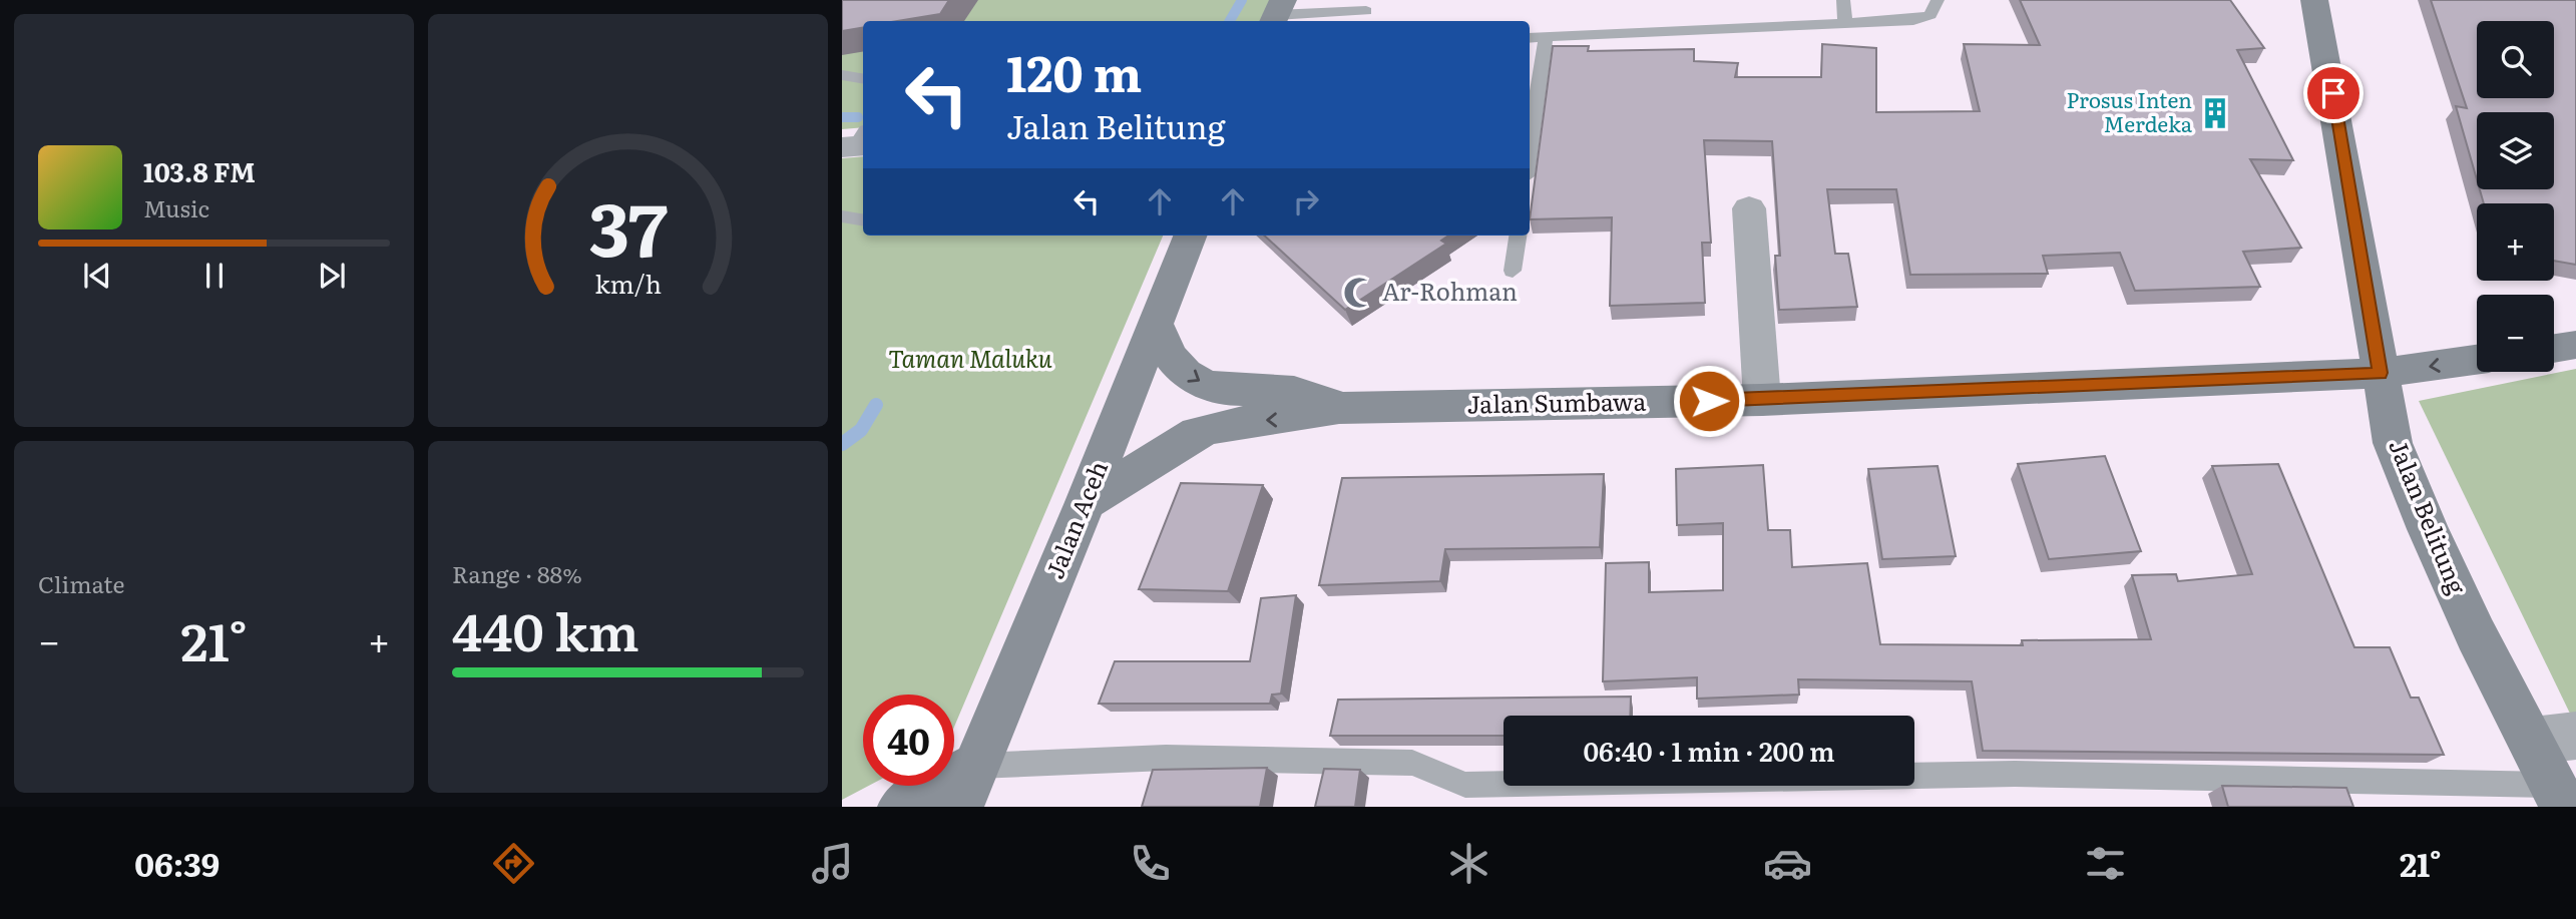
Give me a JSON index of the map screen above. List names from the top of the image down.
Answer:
{
  "streets": {
    "street": ["Jalan Sumbawa", "Jalan Belitung", "Jalan Aceh"]
  },
  "crossings": [
    ["Jalan Sumbawa", "Jalan Belitung"],
    ["Jalan Sumbawa", "Jalan Aceh"]
  ],
  "parks": ["Taman Maluku"],
  "places": {
    "building": ["Prosus Inten Merdeka"],
    "mosque": ["Ar-Rohman"]
  },
  "page": {
    "map_buttons": ["+", "−"],
    "turn": ["120 m", "Jalan Belitung"],
    "song": ["103.8 FM", "Music"],
    "tile": [
      "Climate",
      ["Range · 88%", "440 km"]
    ],
    "heat": ["−", "21°", "+"],
    "limit": "40",
    "trip": "06:40 · 1 min · 200 m",
    "tabs": ["06:39", "21°"],
    "gauge": ["37", "km/h"]
  }
}
